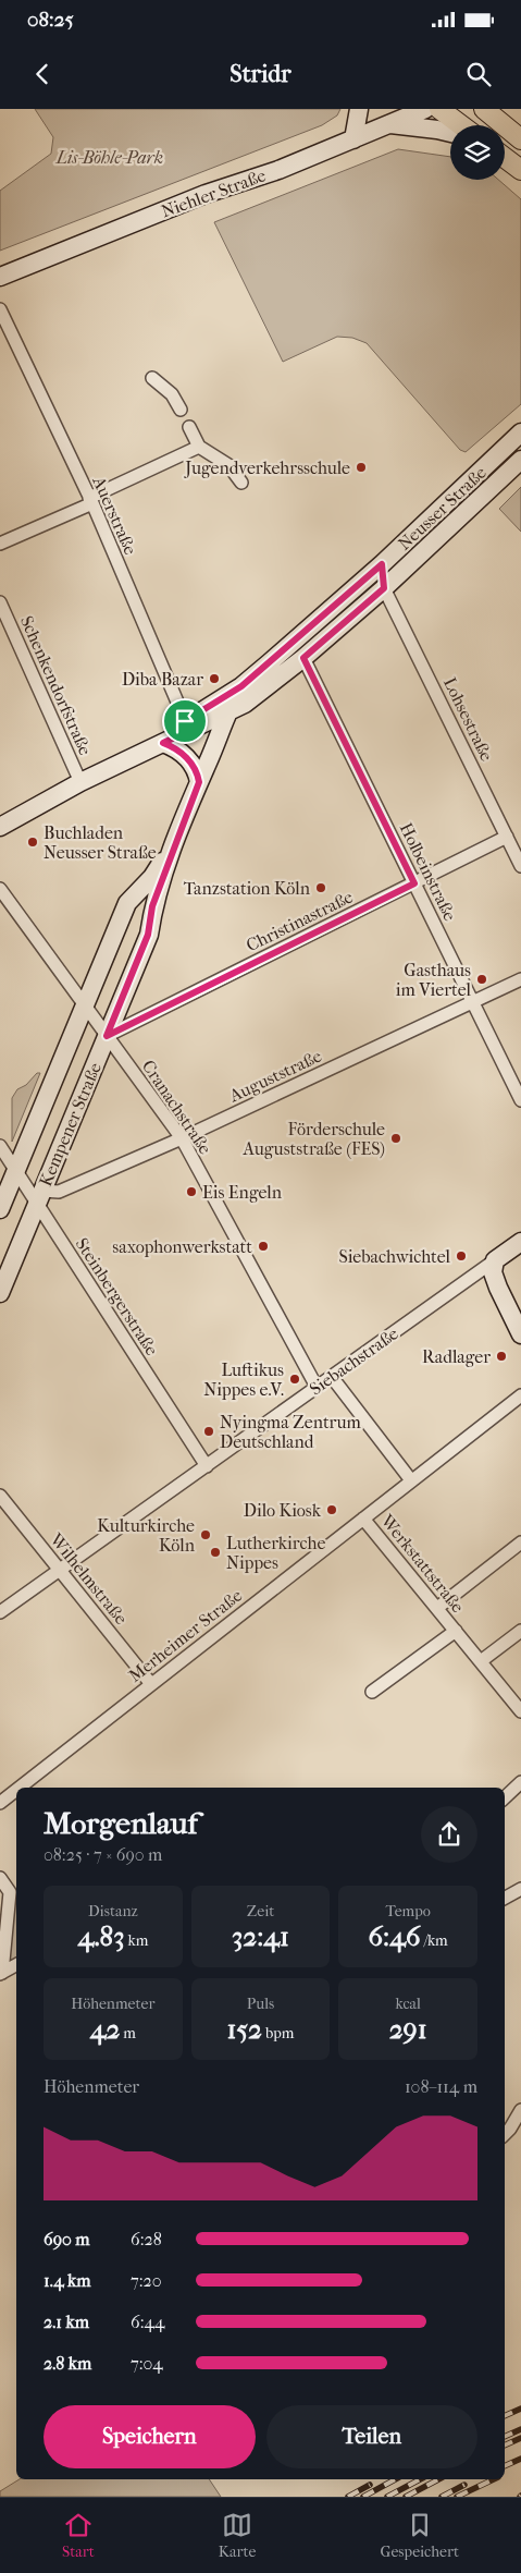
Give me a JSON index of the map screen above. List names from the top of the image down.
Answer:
{
  "streets": {
    "main road": [
      "Niehler Straße",
      "Neusser Straße",
      "Kempener Straße",
      "Siebachstraße"
    ],
    "street": [
      "Auerstraße",
      "Schenkendorfstraße",
      "Lohsestraße",
      "Holbeinstraße",
      "Christinastraße",
      "Auguststraße",
      "Cranachstraße",
      "Steinbergerstraße",
      "Werkstattstraße",
      "Wilhelmstraße",
      "Merheimer Straße"
    ]
  },
  "crossings": [
    ["Neusser Straße", "Auerstraße"],
    ["Neusser Straße", "Schenkendorfstraße"],
    ["Neusser Straße", "Lohsestraße"],
    ["Neusser Straße", "Holbeinstraße"],
    ["Neusser Straße", "Kempener Straße"],
    ["Lohsestraße", "Christinastraße"],
    ["Holbeinstraße", "Christinastraße"],
    ["Holbeinstraße", "Auguststraße"],
    ["Christinastraße", "Cranachstraße"],
    ["Christinastraße", "Kempener Straße"],
    ["Auguststraße", "Cranachstraße"],
    ["Auguststraße", "Kempener Straße"],
    ["Auguststraße", "Steinbergerstraße"],
    ["Cranachstraße", "Kempener Straße"],
    ["Cranachstraße", "Siebachstraße"],
    ["Kempener Straße", "Steinbergerstraße"],
    ["Steinbergerstraße", "Siebachstraße"],
    ["Siebachstraße", "Wilhelmstraße"],
    ["Werkstattstraße", "Merheimer Straße"],
    ["Wilhelmstraße", "Merheimer Straße"]
  ],
  "parks": ["Lis-Böhle-Park"],
  "places": [
    "Jugendverkehrsschule",
    "Diba Bazar",
    "Buchladen Neusser Straße",
    "Tanzstation Köln",
    "Gasthaus im Viertel",
    "Förderschule Auguststraße (FES)",
    "Eis Engeln",
    "saxophonwerkstatt",
    "Siebachwichtel",
    "Radlager",
    "Luftikus Nippes e.V.",
    "Nyingma Zentrum Deutschland",
    "Dilo Kiosk",
    "Kulturkirche Köln",
    "Lutherkirche Nippes"
  ],
  "page": {
    "status": "08:25",
    "header": "Stridr",
    "heading": ["Morgenlauf", "08:25 · 7 × 690 m"],
    "stats": [
      ["Distanz", "4.83 km"],
      ["Zeit", "32:41"],
      ["Tempo", "6:46 /km"],
      ["Höhenmeter", "42 m"],
      ["Puls", "152 bpm"],
      ["kcal", "291"]
    ],
    "chart": ["Höhenmeter", "108–114 m"],
    "list": [
      {
        "name": "690 m",
        "note": "6:28"
      },
      {
        "name": "1.4 km",
        "note": "7:20"
      },
      {
        "name": "2.1 km",
        "note": "6:44"
      },
      {
        "name": "2.8 km",
        "note": "7:04"
      }
    ],
    "buttons": ["Speichern", "Teilen"],
    "tabs": ["Start", "Karte", "Gespeichert"]
  }
}
